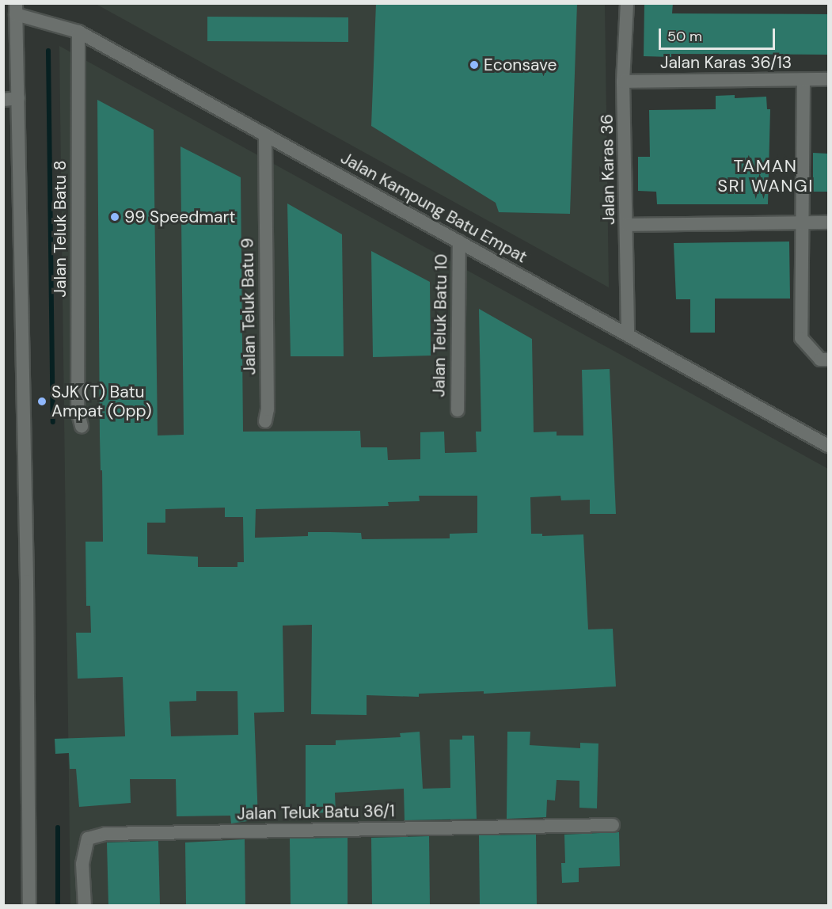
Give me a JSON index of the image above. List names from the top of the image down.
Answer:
{
  "streets": {
    "street": [
      "Jalan Karas 36/13",
      "Jalan Karas 36",
      "Jalan Kampung Batu Empat",
      "Jalan Teluk Batu 8",
      "Jalan Teluk Batu 9",
      "Jalan Teluk Batu 10",
      "Jalan Teluk Batu 36/1"
    ]
  },
  "crossings": [
    ["Jalan Karas 36/13", "Jalan Karas 36"],
    ["Jalan Karas 36", "Jalan Kampung Batu Empat"],
    ["Jalan Kampung Batu Empat", "Jalan Teluk Batu 8"],
    ["Jalan Kampung Batu Empat", "Jalan Teluk Batu 9"],
    ["Jalan Kampung Batu Empat", "Jalan Teluk Batu 10"]
  ],
  "districts": ["TAMAN SRI WANGI"],
  "places": ["Econsave", "99 Speedmart", "SJK (T) Batu Ampat (Opp)"],
  "scale_bar": "50 m"
}
